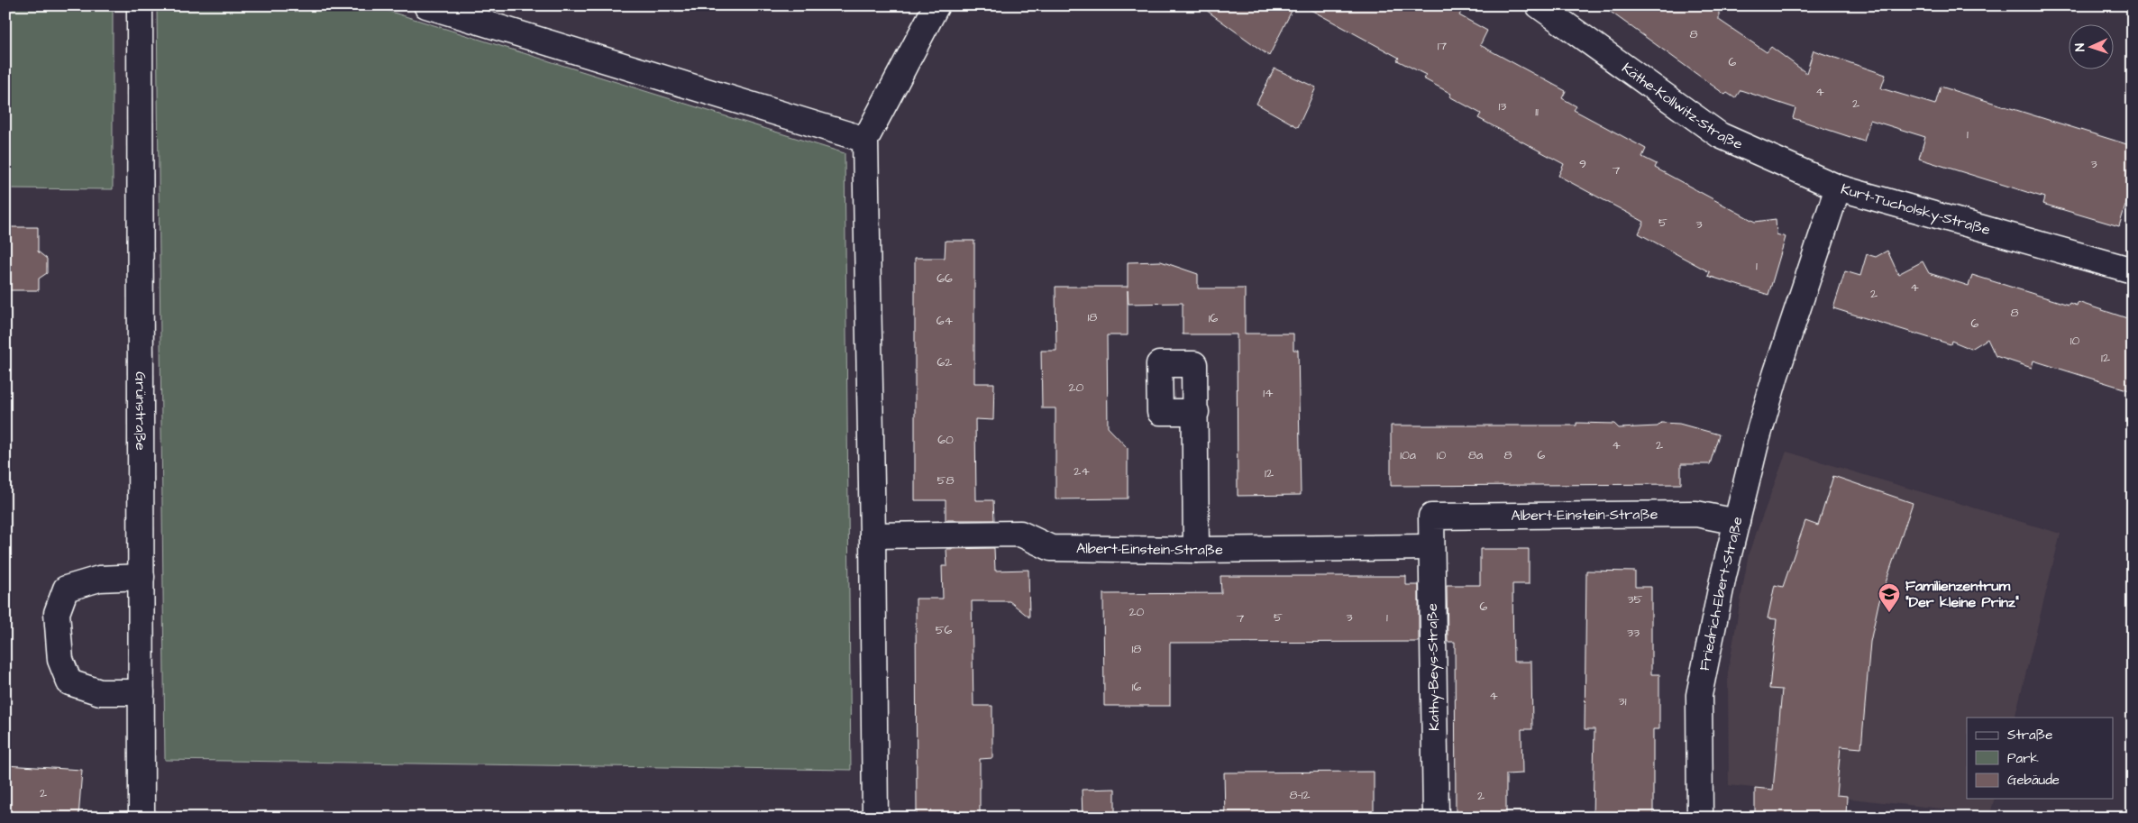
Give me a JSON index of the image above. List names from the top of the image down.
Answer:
{
  "streets": {
    "street": [
      "Käthe-Kollwitz-Straße",
      "Kurt-Tucholsky-Straße",
      "Grünstraße",
      "Albert-Einstein-Straße",
      "Friedrich-Ebert-Straße",
      "Kathy-Beys-Straße"
    ]
  },
  "crossings": [
    ["Käthe-Kollwitz-Straße", "Kurt-Tucholsky-Straße"],
    ["Kurt-Tucholsky-Straße", "Friedrich-Ebert-Straße"],
    ["Albert-Einstein-Straße", "Friedrich-Ebert-Straße"],
    ["Albert-Einstein-Straße", "Kathy-Beys-Straße"]
  ],
  "places": {
    "school or university": ["Familienzentrum \"Der kleine Prinz\""]
  },
  "house_numbers": [
    "8",
    "17",
    "6",
    "4",
    "2",
    "13",
    "11",
    "1",
    "9",
    "3",
    "7",
    "5",
    "3",
    "1",
    "66",
    "4",
    "2",
    "8",
    "18",
    "16",
    "64",
    "6",
    "10",
    "12",
    "62",
    "20",
    "14",
    "60",
    "4",
    "2",
    "10a",
    "10",
    "8a",
    "8",
    "6",
    "24",
    "12",
    "58",
    "35",
    "6",
    "20",
    "5",
    "3",
    "1",
    "7",
    "56",
    "33",
    "18",
    "16",
    "4",
    "31",
    "2",
    "8-12",
    "2"
  ],
  "legend": ["Straße", "Park", "Gebäude"],
  "north": "left"
}
